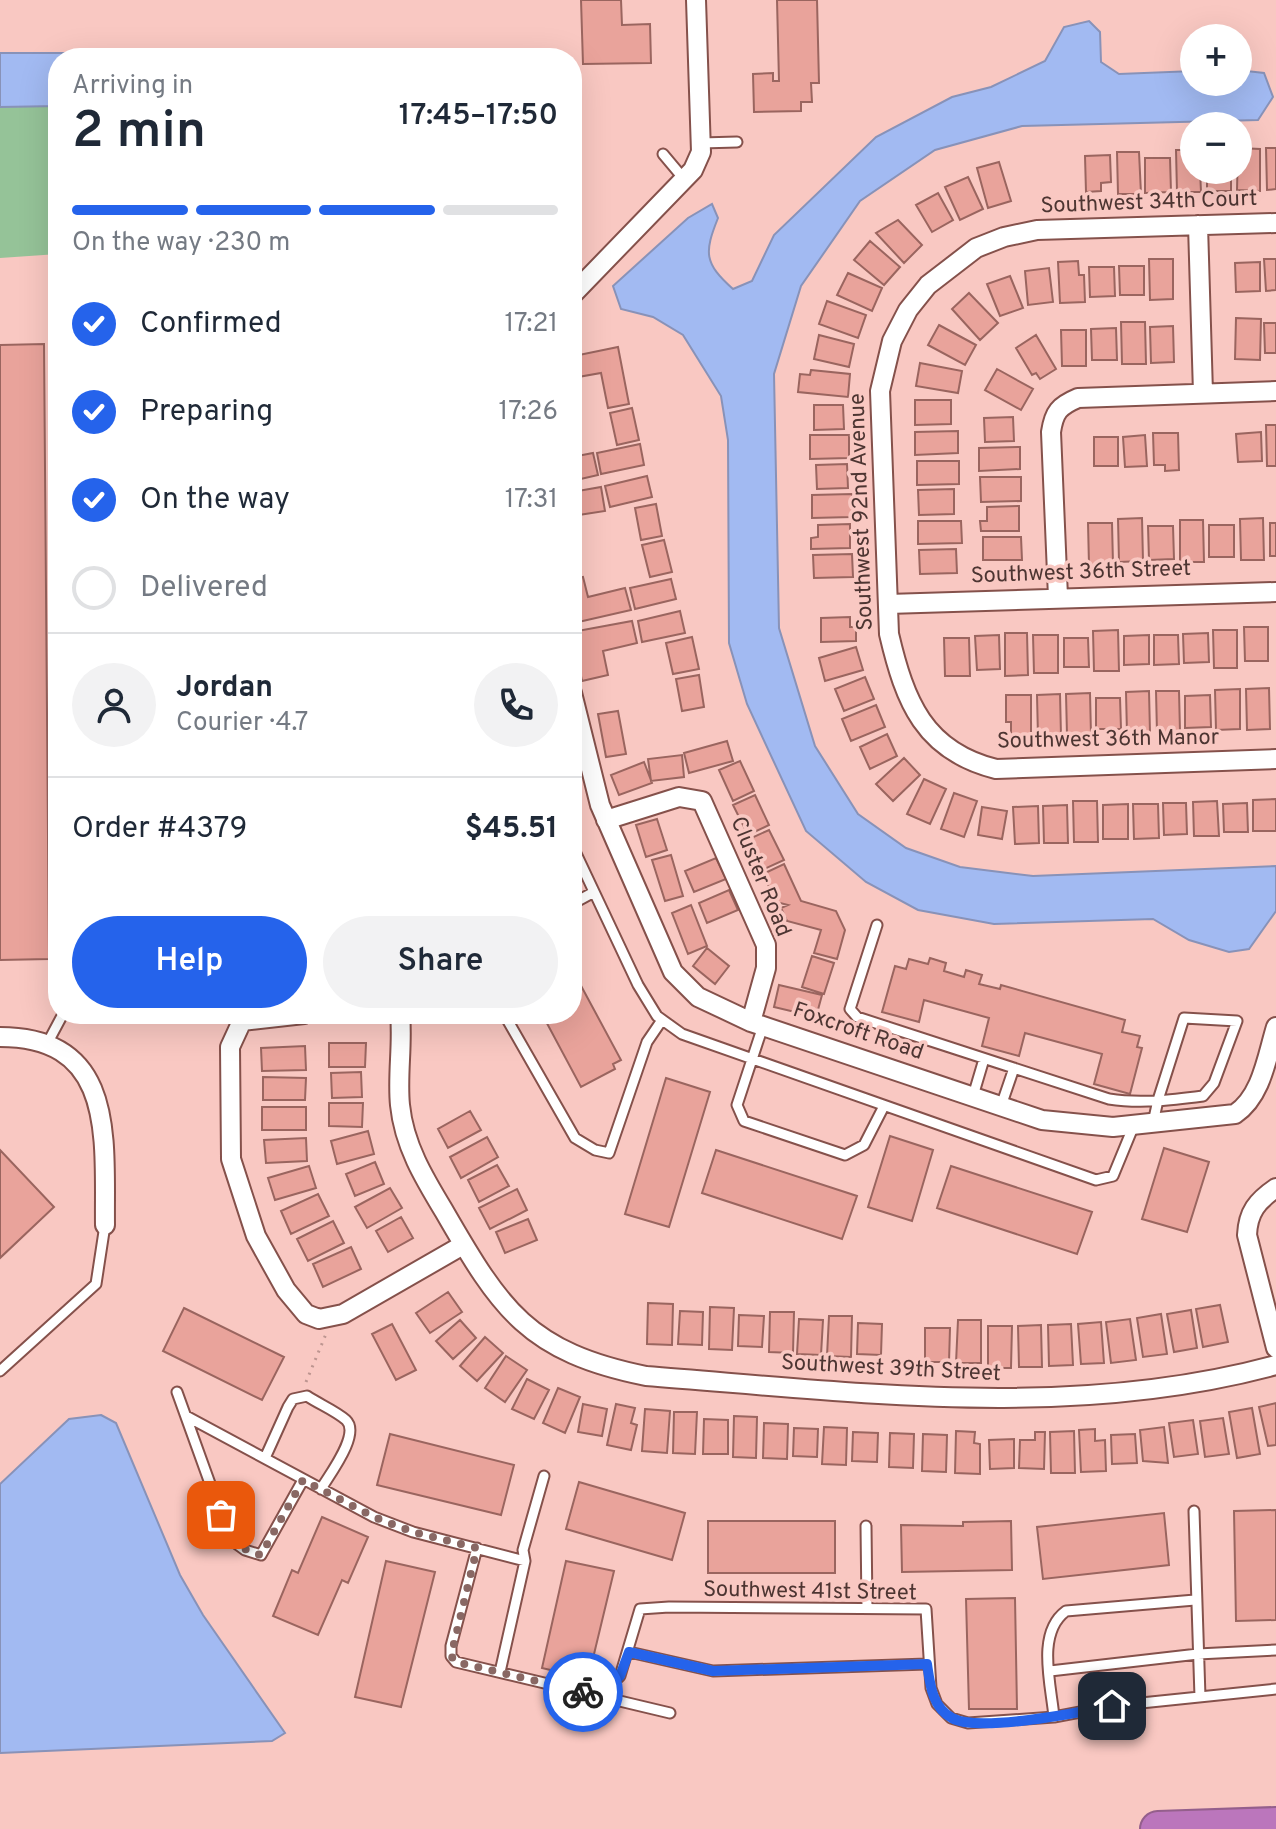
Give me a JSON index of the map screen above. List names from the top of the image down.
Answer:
{
  "streets": {
    "street": [
      "Southwest 34th Court",
      "Southwest 92nd Avenue",
      "Southwest 36th Street",
      "Southwest 36th Manor",
      "Cluster Road",
      "Foxcroft Road",
      "Southwest 39th Street"
    ],
    "lane": ["Southwest 41st Street"]
  },
  "crossings": [
    ["Southwest 34th Court", "Southwest 92nd Avenue"],
    ["Southwest 92nd Avenue", "Southwest 36th Street"],
    ["Southwest 92nd Avenue", "Southwest 36th Manor"],
    ["Cluster Road", "Foxcroft Road"]
  ],
  "page": {
    "map_buttons": ["+", "−"],
    "heading": ["2 min", "Arriving in", "17:45–17:50"],
    "panel": [
      "Jordan",
      "Courier · 4.7",
      "Order #4379",
      "$45.51"
    ],
    "bar": "On the way · 230 m",
    "list": [
      ["Confirmed", "17:21"],
      ["Preparing", "17:26"],
      ["On the way", "17:31"],
      "Delivered"
    ],
    "buttons": ["Help", "Share"]
  }
}
